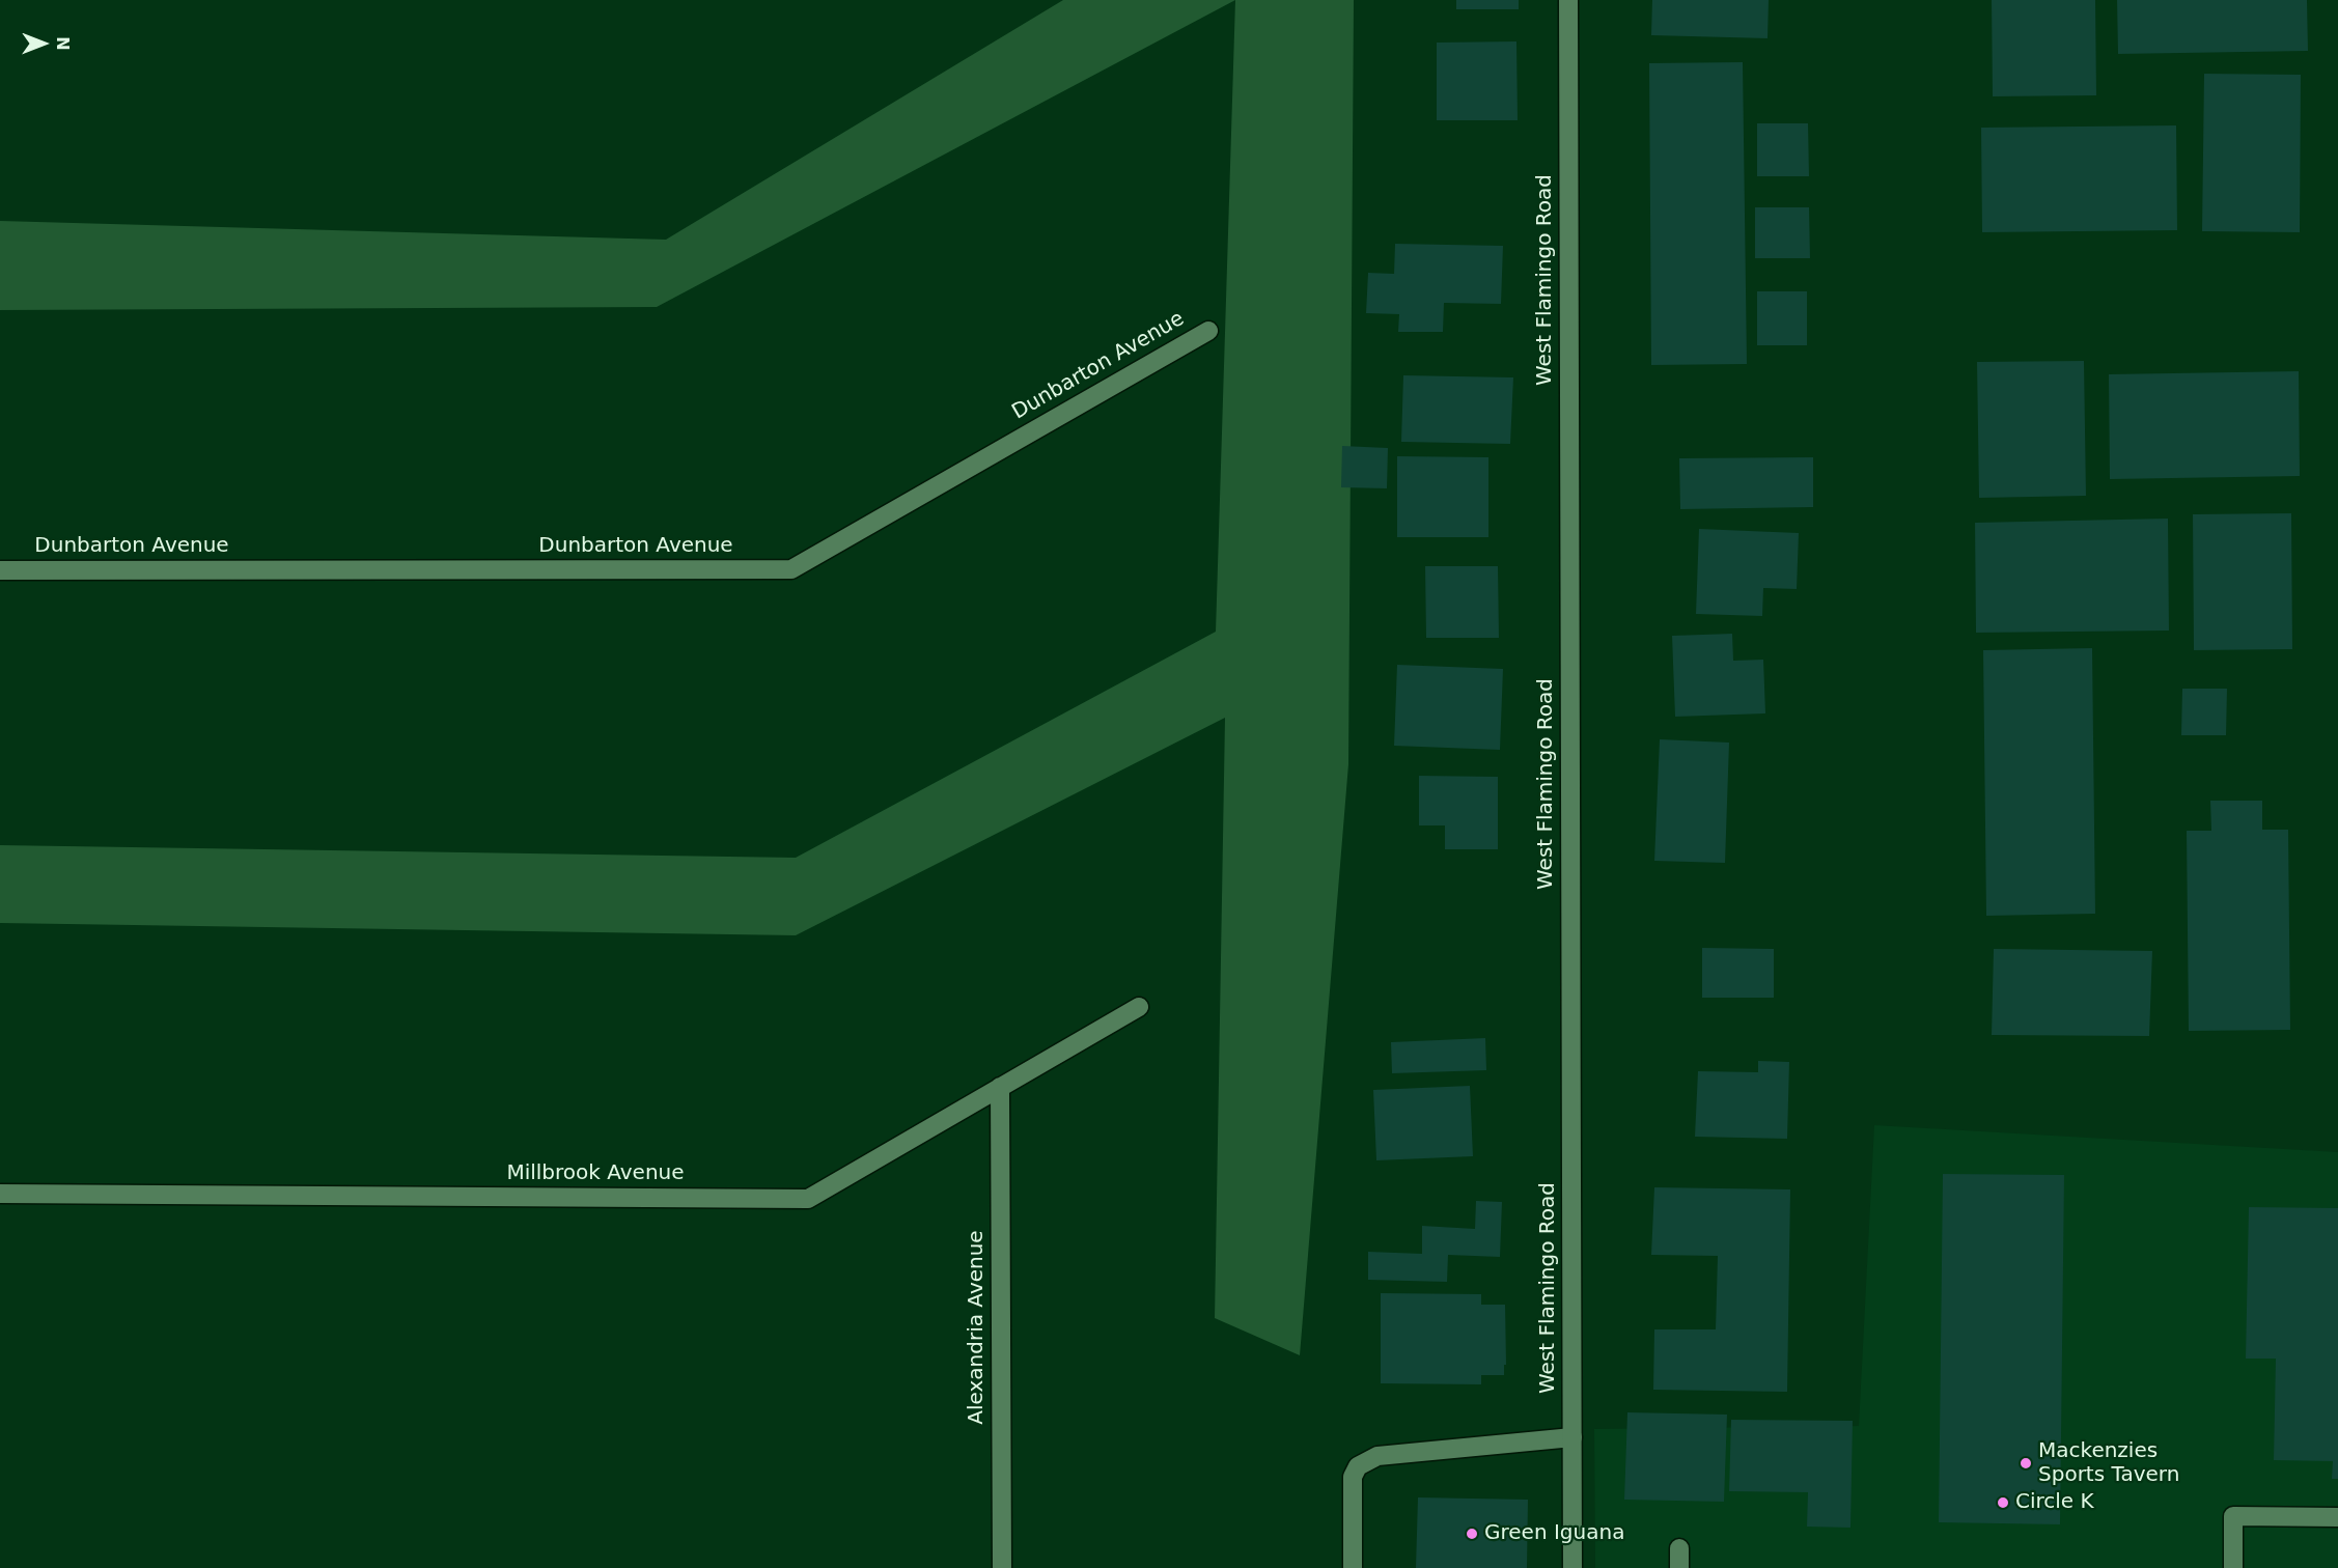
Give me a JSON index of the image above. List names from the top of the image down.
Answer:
{
  "streets": {
    "street": [
      "West Flamingo Road",
      "Dunbarton Avenue",
      "Millbrook Avenue",
      "Alexandria Avenue"
    ]
  },
  "crossings": [
    ["Millbrook Avenue", "Alexandria Avenue"]
  ],
  "places": ["Mackenzies Sports Tavern", "Circle K", "Green Iguana"],
  "north": "right"
}
